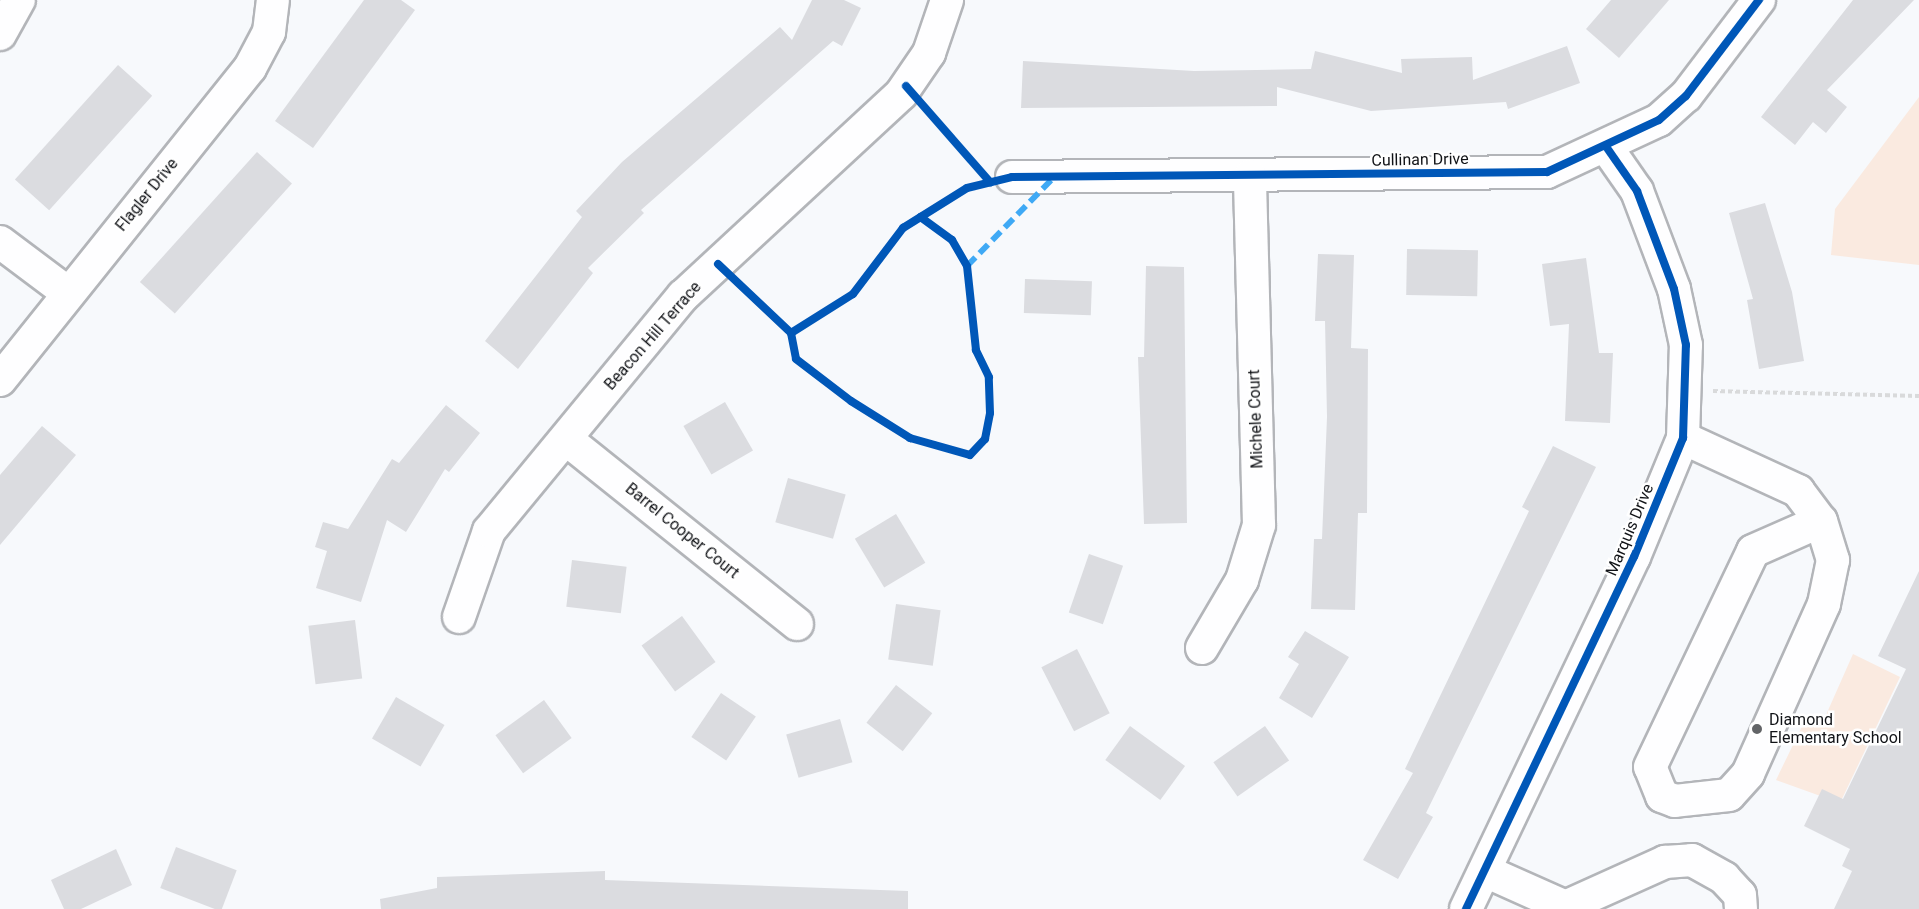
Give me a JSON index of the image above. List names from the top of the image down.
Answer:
{
  "streets": {
    "street": [
      "Cullinan Drive",
      "Flagler Drive",
      "Beacon Hill Terrace",
      "Michele Court",
      "Marquis Drive",
      "Barrel Cooper Court"
    ]
  },
  "crossings": [
    ["Cullinan Drive", "Michele Court"],
    ["Cullinan Drive", "Marquis Drive"],
    ["Beacon Hill Terrace", "Barrel Cooper Court"]
  ],
  "places": ["Diamond Elementary School"]
}
